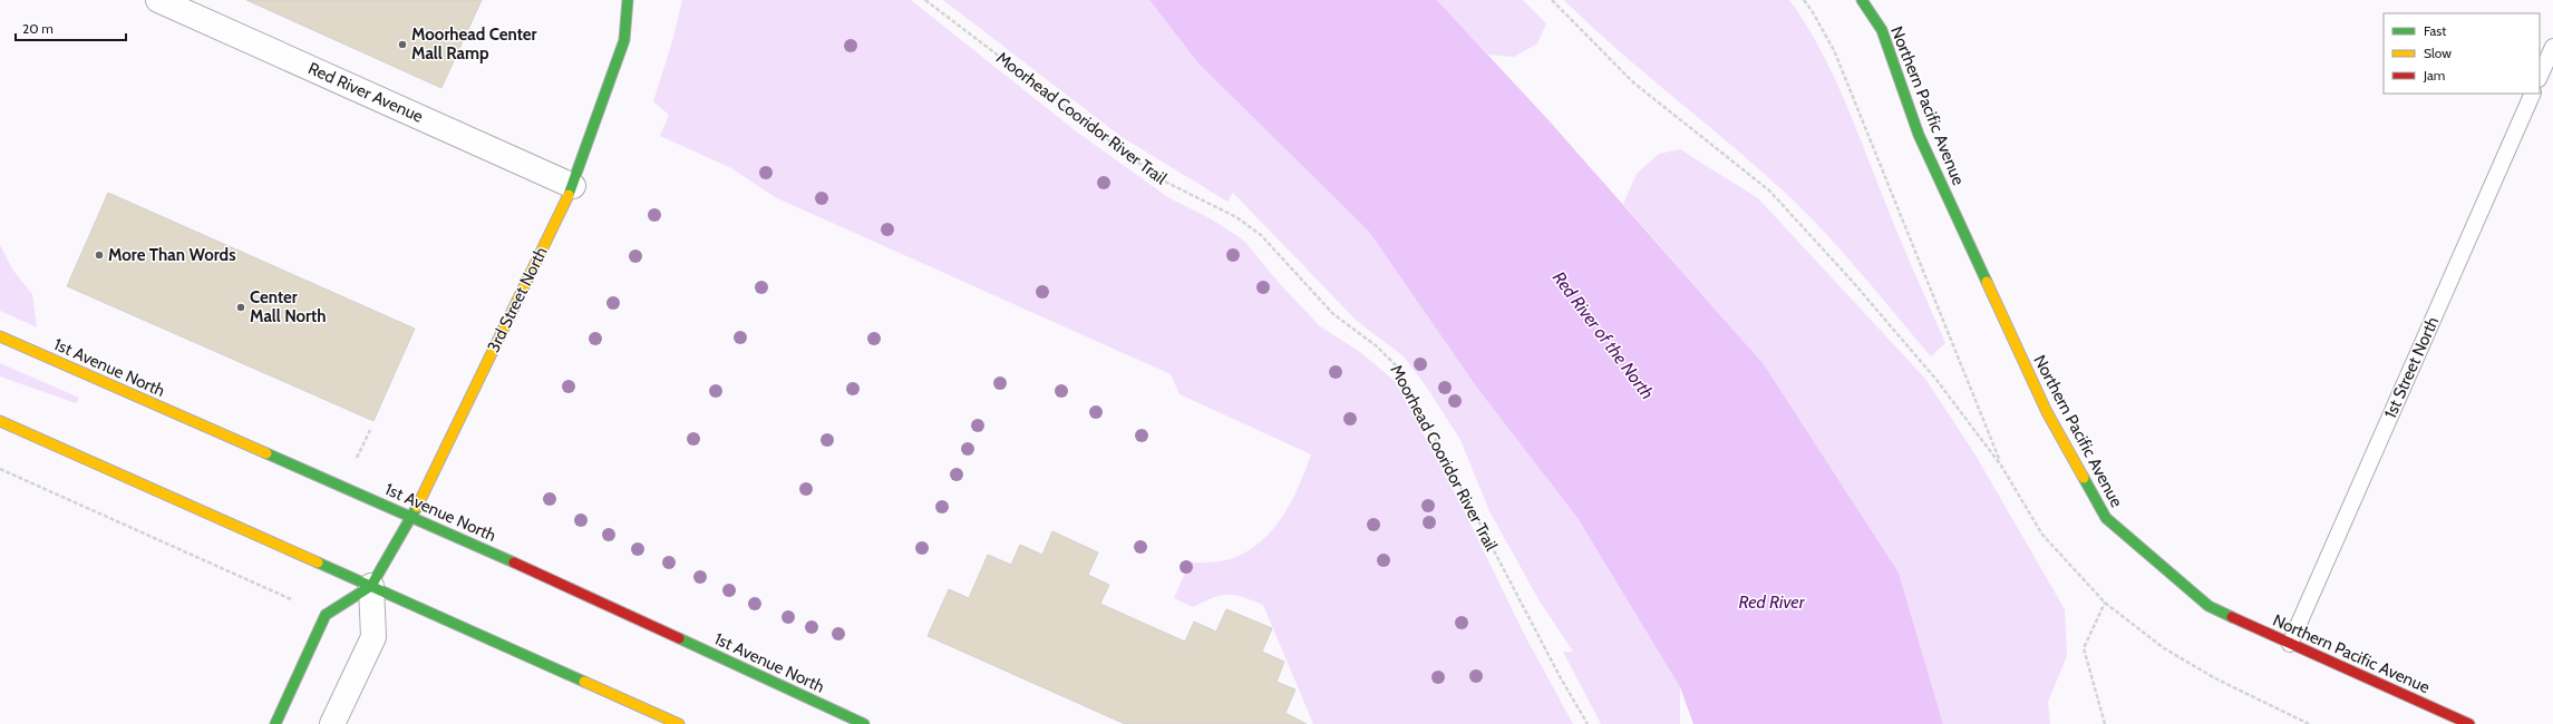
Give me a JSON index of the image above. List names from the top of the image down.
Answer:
{
  "streets": {
    "street": [
      "Red River Avenue",
      "Northern Pacific Avenue",
      "3rd Street North",
      "1st Avenue North"
    ],
    "lane": ["1st Street North"],
    "path": ["Moorhead Cooridor River Trail"]
  },
  "crossings": [
    ["Red River Avenue", "3rd Street North"],
    ["Northern Pacific Avenue", "1st Street North"],
    ["3rd Street North", "1st Avenue North"]
  ],
  "water": ["Red River of the North", "Red River"],
  "places": ["Moorhead Center Mall Ramp", "More Than Words", "Center Mall North"],
  "legend": ["Fast", "Slow", "Jam"],
  "scale_bar": "20 m"
}
